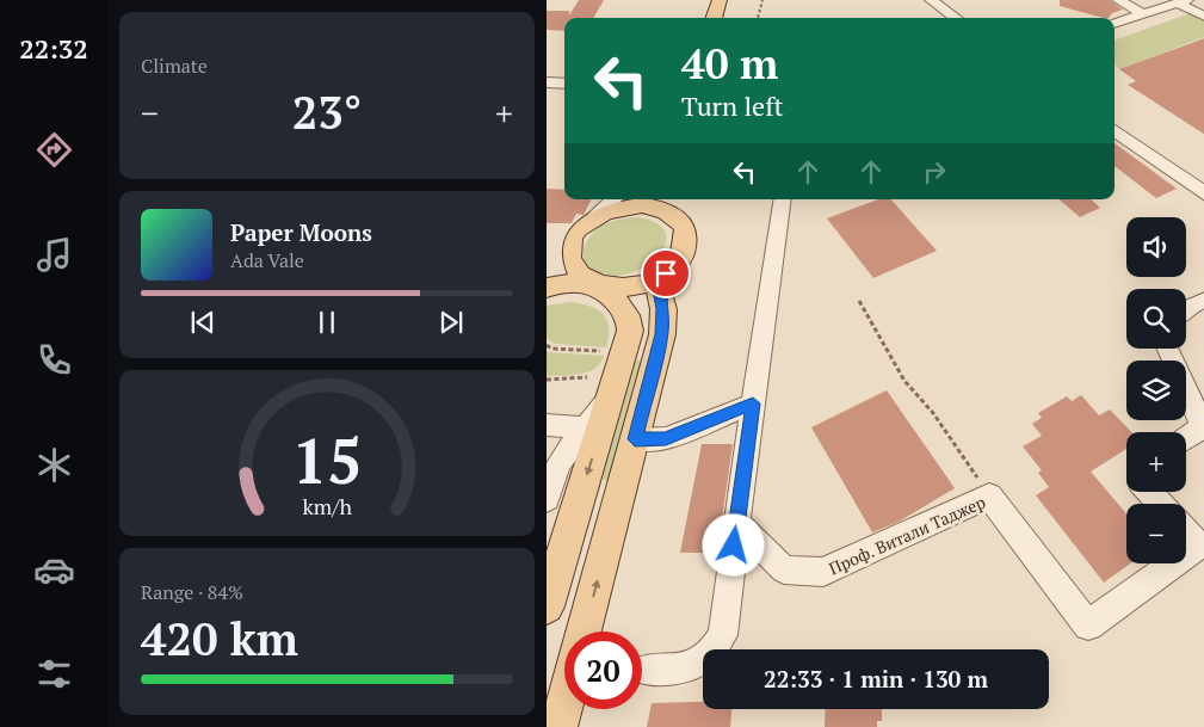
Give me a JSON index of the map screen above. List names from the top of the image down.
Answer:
{
  "streets": {
    "street": ["Проф. Витали Таджер"]
  },
  "page": {
    "tabs": "22:32",
    "tile": [
      "Climate",
      ["Range · 84%", "420 km"]
    ],
    "turn": ["40 m", "Turn left"],
    "heat": ["−", "23°", "+"],
    "song": ["Paper Moons", "Ada Vale"],
    "map_buttons": ["+", "−"],
    "limit": "20",
    "trip": "22:33 · 1 min · 130 m",
    "gauge": ["15", "km/h"]
  }
}
